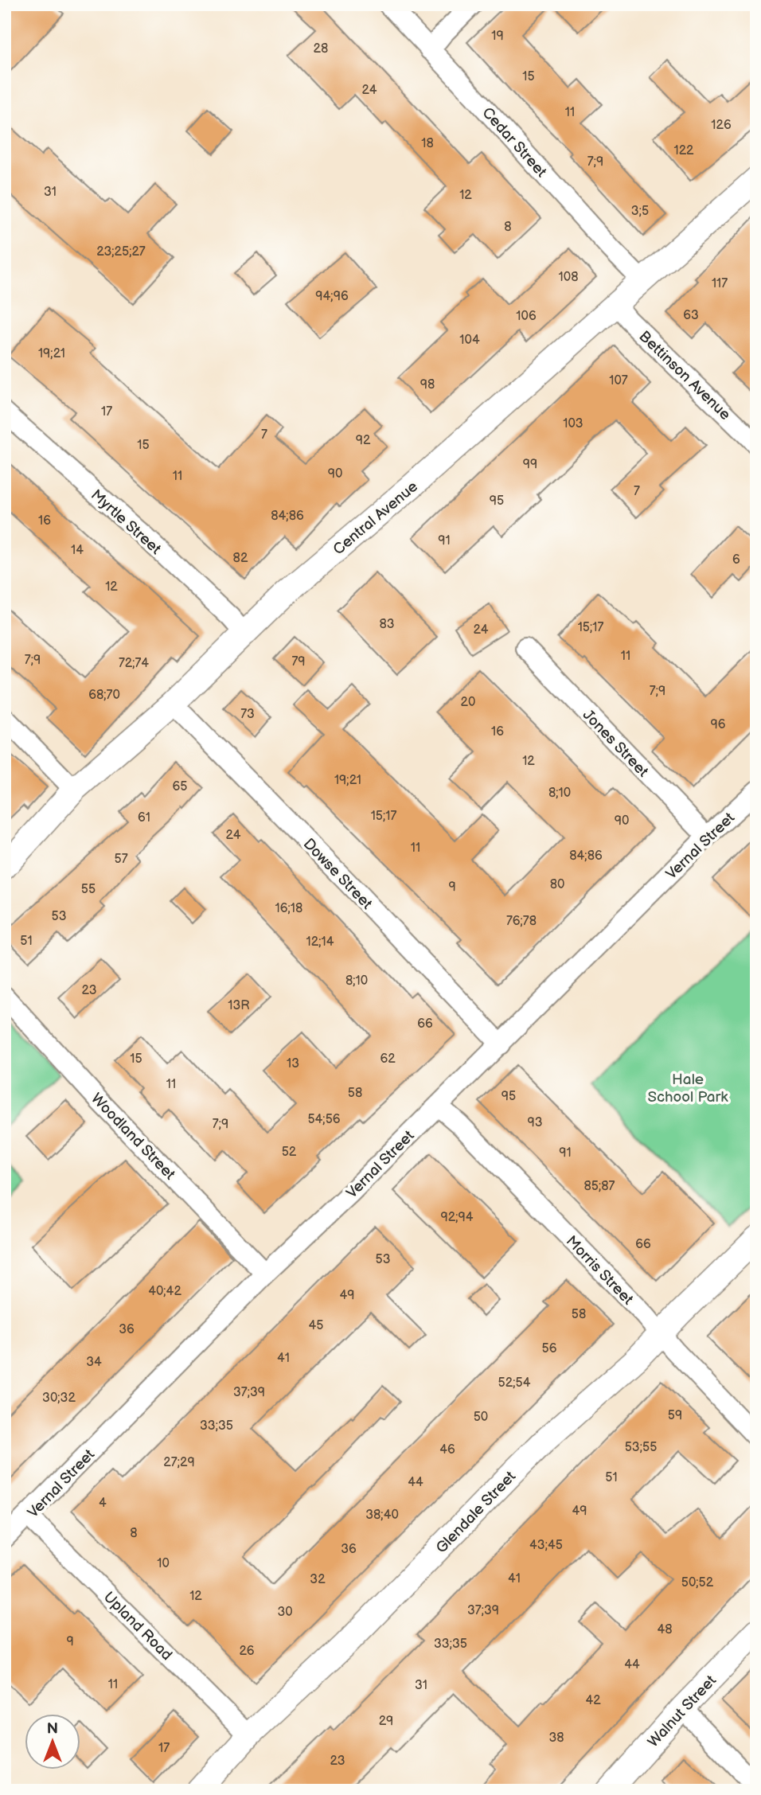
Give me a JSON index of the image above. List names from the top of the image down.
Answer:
{
  "streets": {
    "street": [
      "Cedar Street",
      "Bettinson Avenue",
      "Central Avenue",
      "Myrtle Street",
      "Jones Street",
      "Vernal Street",
      "Dowse Street",
      "Woodland Street",
      "Morris Street",
      "Glendale Street",
      "Upland Road",
      "Walnut Street"
    ]
  },
  "crossings": [
    ["Cedar Street", "Central Avenue"],
    ["Bettinson Avenue", "Central Avenue"],
    ["Central Avenue", "Myrtle Street"],
    ["Central Avenue", "Dowse Street"],
    ["Jones Street", "Vernal Street"],
    ["Vernal Street", "Dowse Street"],
    ["Vernal Street", "Woodland Street"],
    ["Vernal Street", "Morris Street"],
    ["Vernal Street", "Upland Road"],
    ["Morris Street", "Glendale Street"],
    ["Glendale Street", "Upland Road"]
  ],
  "parks": ["Hale School Park"],
  "house_numbers": [
    "19",
    "28",
    "15",
    "24",
    "11",
    "126",
    "18",
    "122",
    "7;9",
    "31",
    "12",
    "3;5",
    "8",
    "23;25;27",
    "108",
    "117",
    "94;96",
    "63",
    "106",
    "104",
    "19;21",
    "107",
    "98",
    "17",
    "103",
    "7",
    "92",
    "15",
    "99",
    "90",
    "11",
    "7",
    "95",
    "84;86",
    "16",
    "91",
    "14",
    "82",
    "6",
    "12",
    "83",
    "15;17",
    "24",
    "11",
    "7;9",
    "79",
    "72;74",
    "7;9",
    "68;70",
    "20",
    "73",
    "96",
    "16",
    "12",
    "19;21",
    "65",
    "8;10",
    "15;17",
    "61",
    "90",
    "24",
    "11",
    "84;86",
    "57",
    "80",
    "9",
    "55",
    "16;18",
    "53",
    "76;78",
    "51",
    "12;14",
    "8;10",
    "23",
    "13R",
    "66",
    "15",
    "62",
    "13",
    "11",
    "58",
    "95",
    "54;56",
    "93",
    "7;9",
    "52",
    "91",
    "85;87",
    "92;94",
    "66",
    "53",
    "40;42",
    "49",
    "58",
    "45",
    "36",
    "56",
    "41",
    "34",
    "52;54",
    "37;39",
    "30;32",
    "59",
    "50",
    "33;35",
    "53;55",
    "46",
    "27;29",
    "51",
    "44",
    "4",
    "49",
    "38;40",
    "8",
    "43;45",
    "36",
    "10",
    "41",
    "32",
    "50;52",
    "12",
    "37;39",
    "30",
    "48",
    "9",
    "33;35",
    "26",
    "44",
    "11",
    "31",
    "42",
    "29",
    "38",
    "17",
    "23"
  ],
  "north": "top"
}
